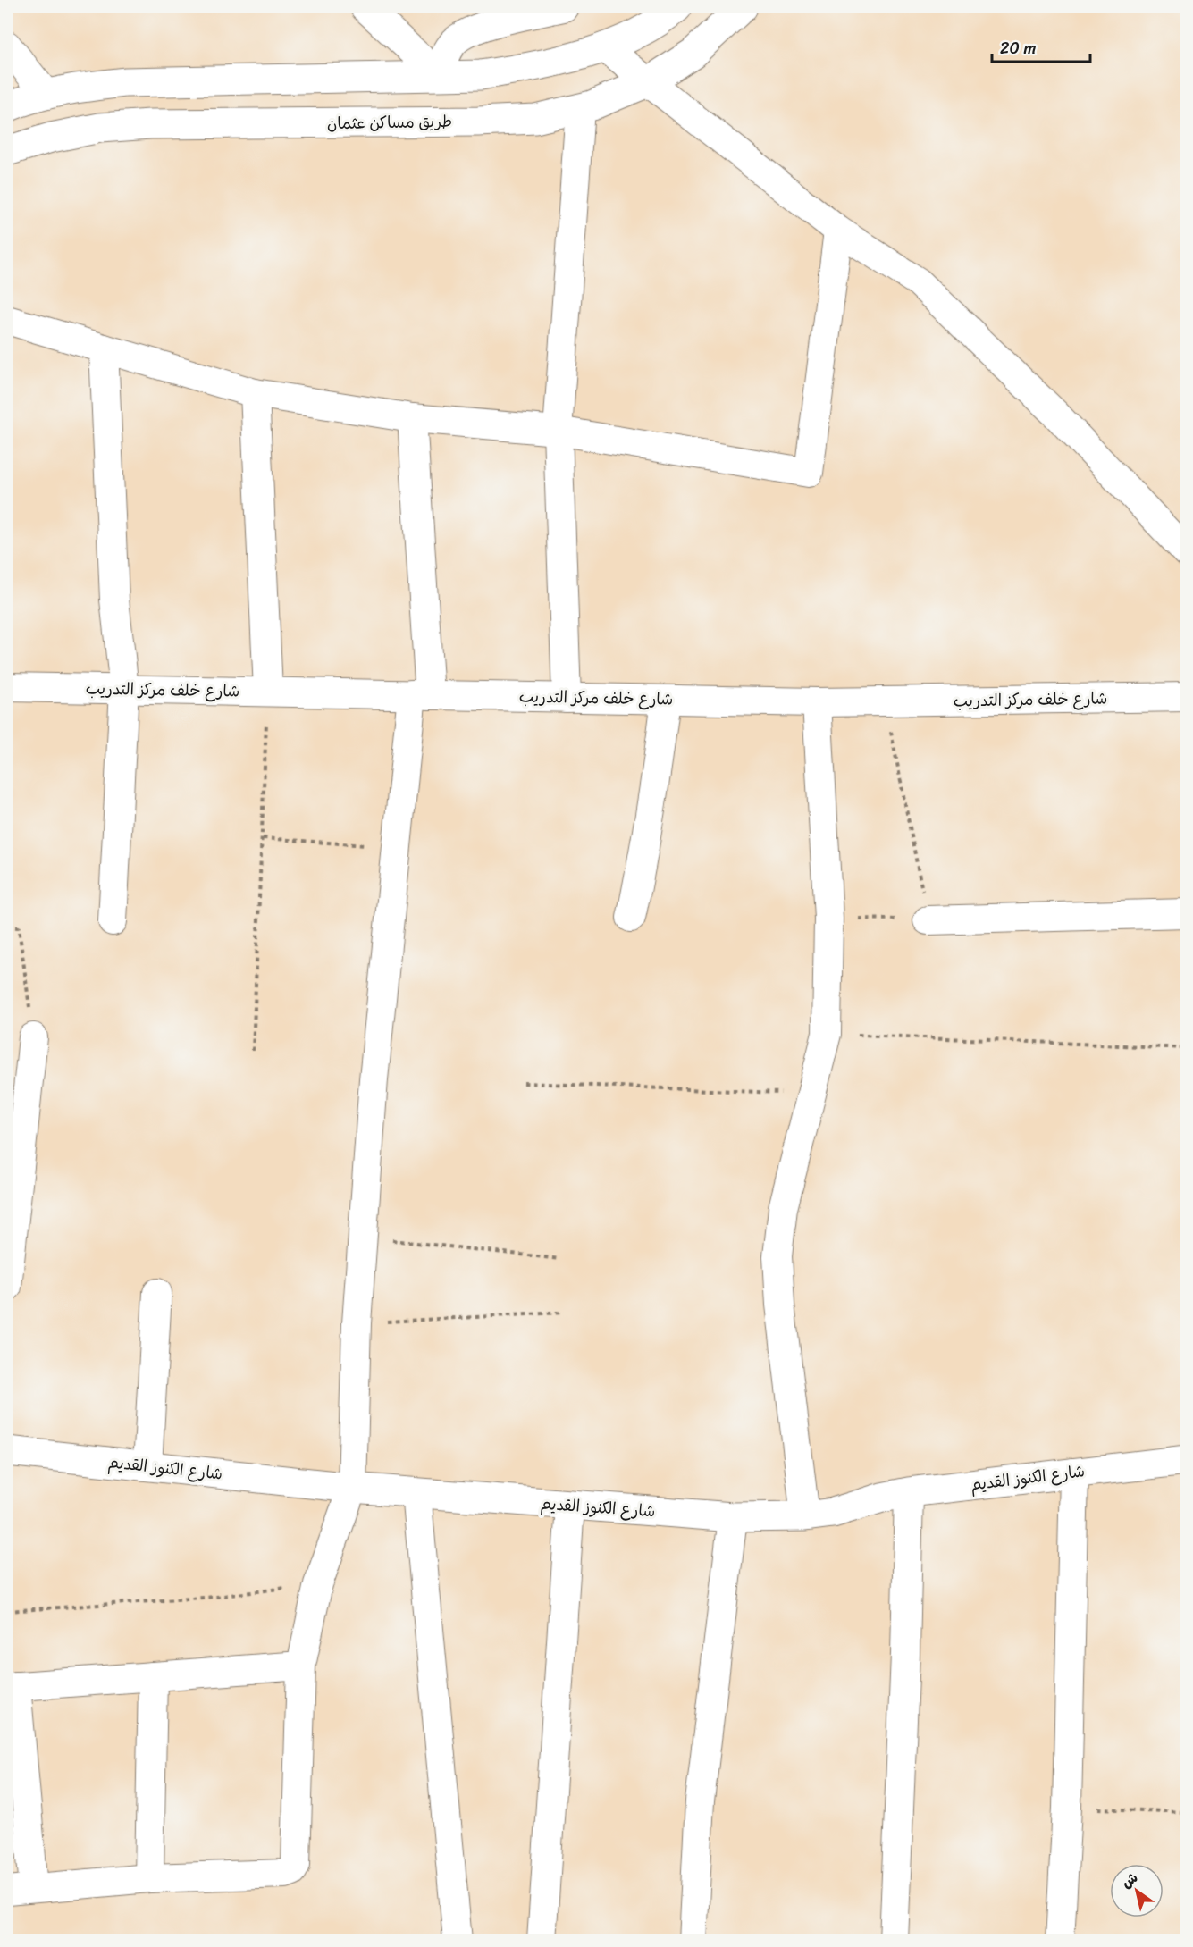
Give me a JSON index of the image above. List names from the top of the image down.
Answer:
{
  "streets": {
    "street": ["طريق مساكن عثمان", "شارع خلف مركز التدريب", "شارع الكنوز القديم"]
  },
  "scale_bar": "20 m",
  "north": "top left"
}
